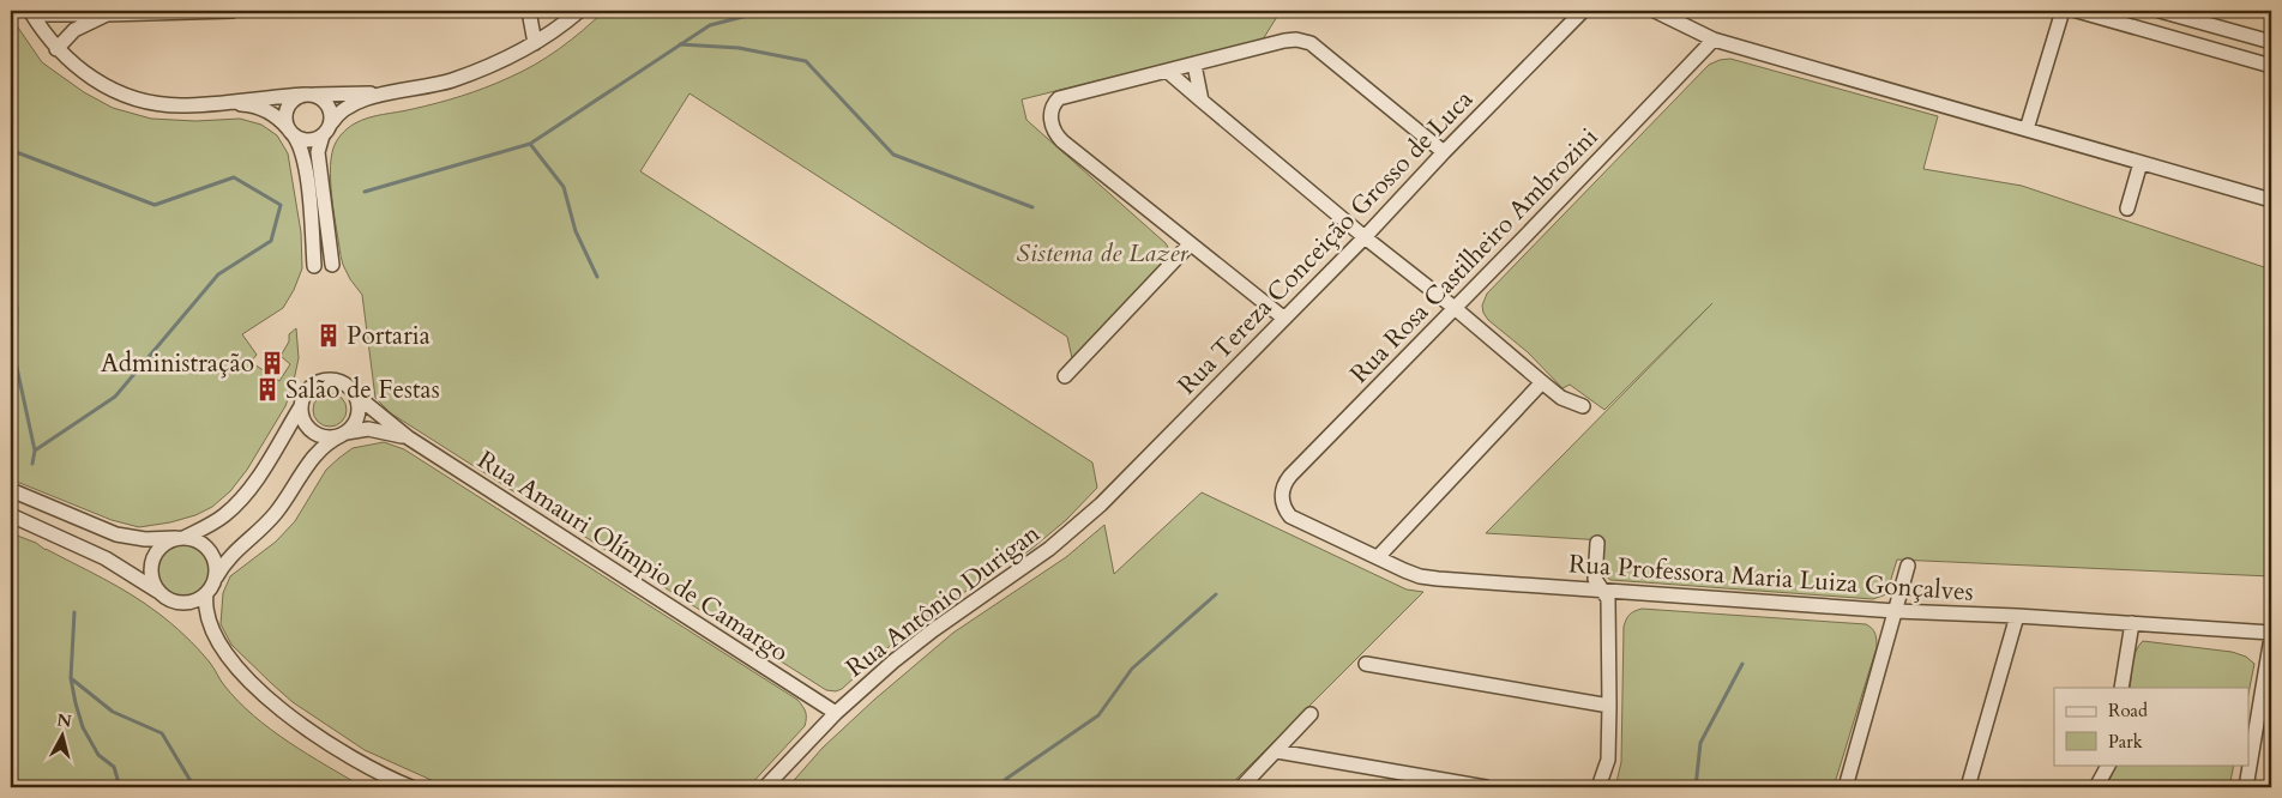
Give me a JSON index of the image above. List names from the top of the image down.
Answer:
{
  "streets": {
    "street": [
      "Rua Tereza Conceição Grosso de Luca",
      "Rua Rosa Castilheiro Ambrozini",
      "Rua Amauri Olímpio de Camargo",
      "Rua Professora Maria Luiza Gonçalves",
      "Rua Antônio Durigan"
    ]
  },
  "crossings": [
    ["Rua Tereza Conceição Grosso de Luca", "Rua Antônio Durigan"],
    ["Rua Rosa Castilheiro Ambrozini", "Rua Professora Maria Luiza Gonçalves"],
    ["Rua Amauri Olímpio de Camargo", "Rua Antônio Durigan"]
  ],
  "parks": ["Sistema de Lazer"],
  "places": {
    "building": ["Portaria", "Administração", "Salão de Festas"]
  },
  "legend": ["Road", "Park"],
  "north": "top"
}
